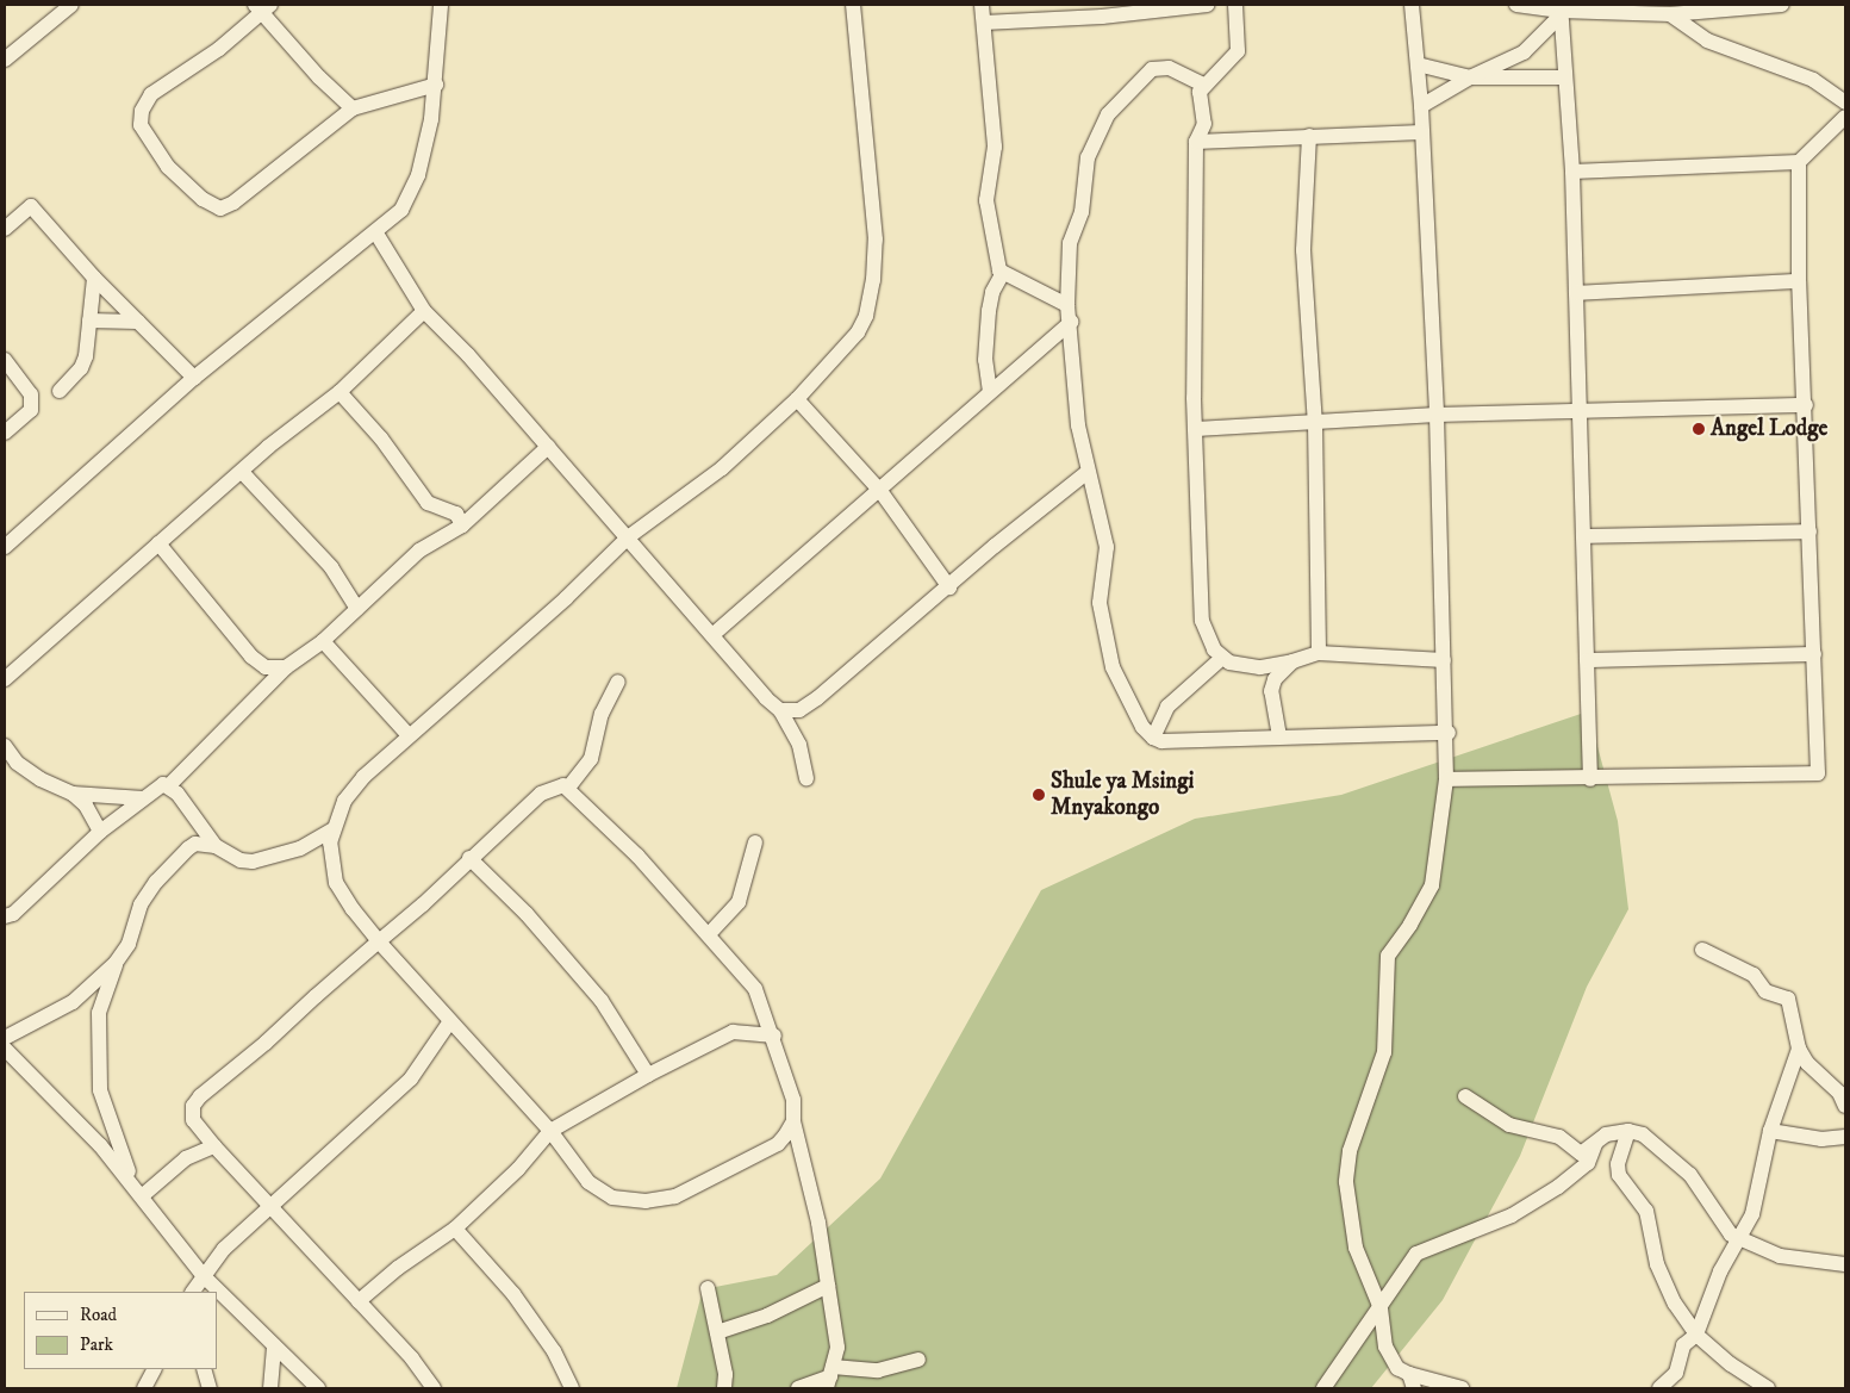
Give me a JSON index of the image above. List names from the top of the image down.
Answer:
{
  "places": ["Angel Lodge", "Shule ya Msingi Mnyakongo"],
  "legend": ["Road", "Park"]
}
